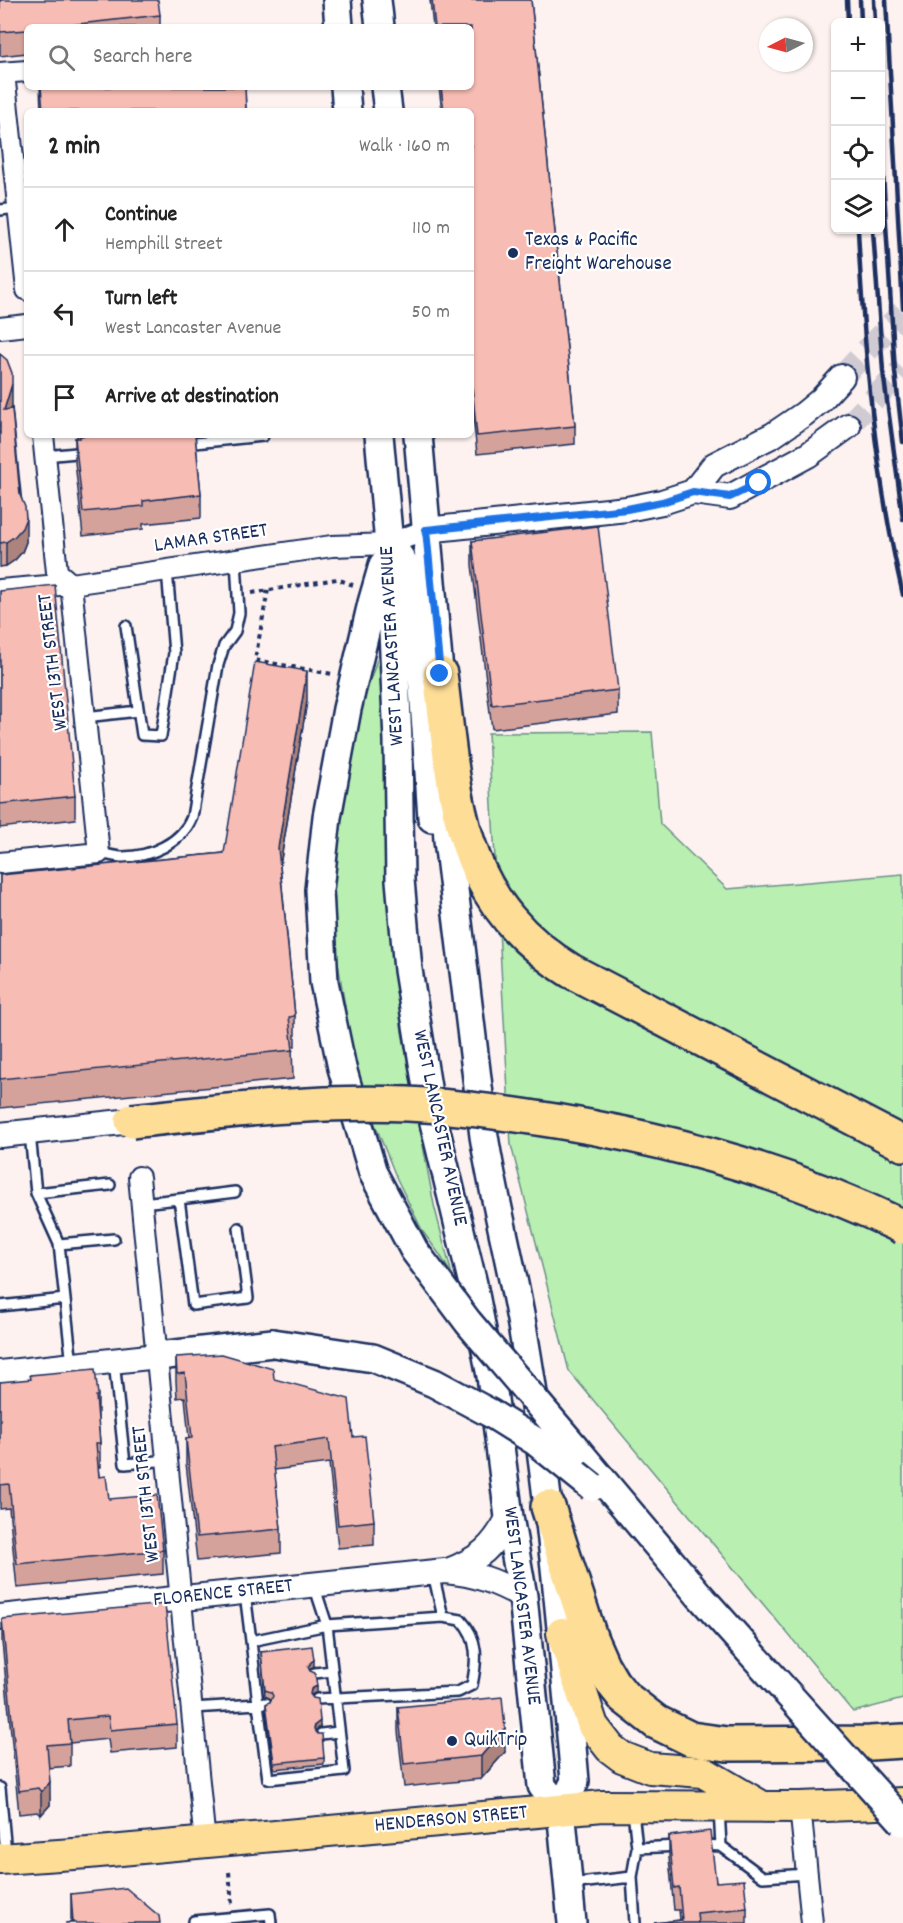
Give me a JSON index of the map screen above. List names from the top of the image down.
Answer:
{
  "streets": {
    "main road": ["WEST LANCASTER AVENUE", "HENDERSON STREET"],
    "street": ["LAMAR STREET", "WEST 13TH STREET", "FLORENCE STREET"]
  },
  "crossings": [
    ["LAMAR STREET", "WEST LANCASTER AVENUE"],
    ["LAMAR STREET", "WEST 13TH STREET"],
    ["WEST LANCASTER AVENUE", "FLORENCE STREET"],
    ["WEST LANCASTER AVENUE", "HENDERSON STREET"],
    ["WEST 13TH STREET", "FLORENCE STREET"],
    ["WEST 13TH STREET", "HENDERSON STREET"]
  ],
  "places": ["Texas & Pacific Freight Warehouse", "QuikTrip"],
  "north": "left",
  "page": {
    "map_buttons": ["+", "−"],
    "search": "Search here",
    "heading": ["2 min", "Walk · 160 m"],
    "list": [
      ["Continue", "Hemphill Street", "110 m"],
      ["Turn left", "West Lancaster Avenue", "50 m"],
      "Arrive at destination"
    ]
  }
}
